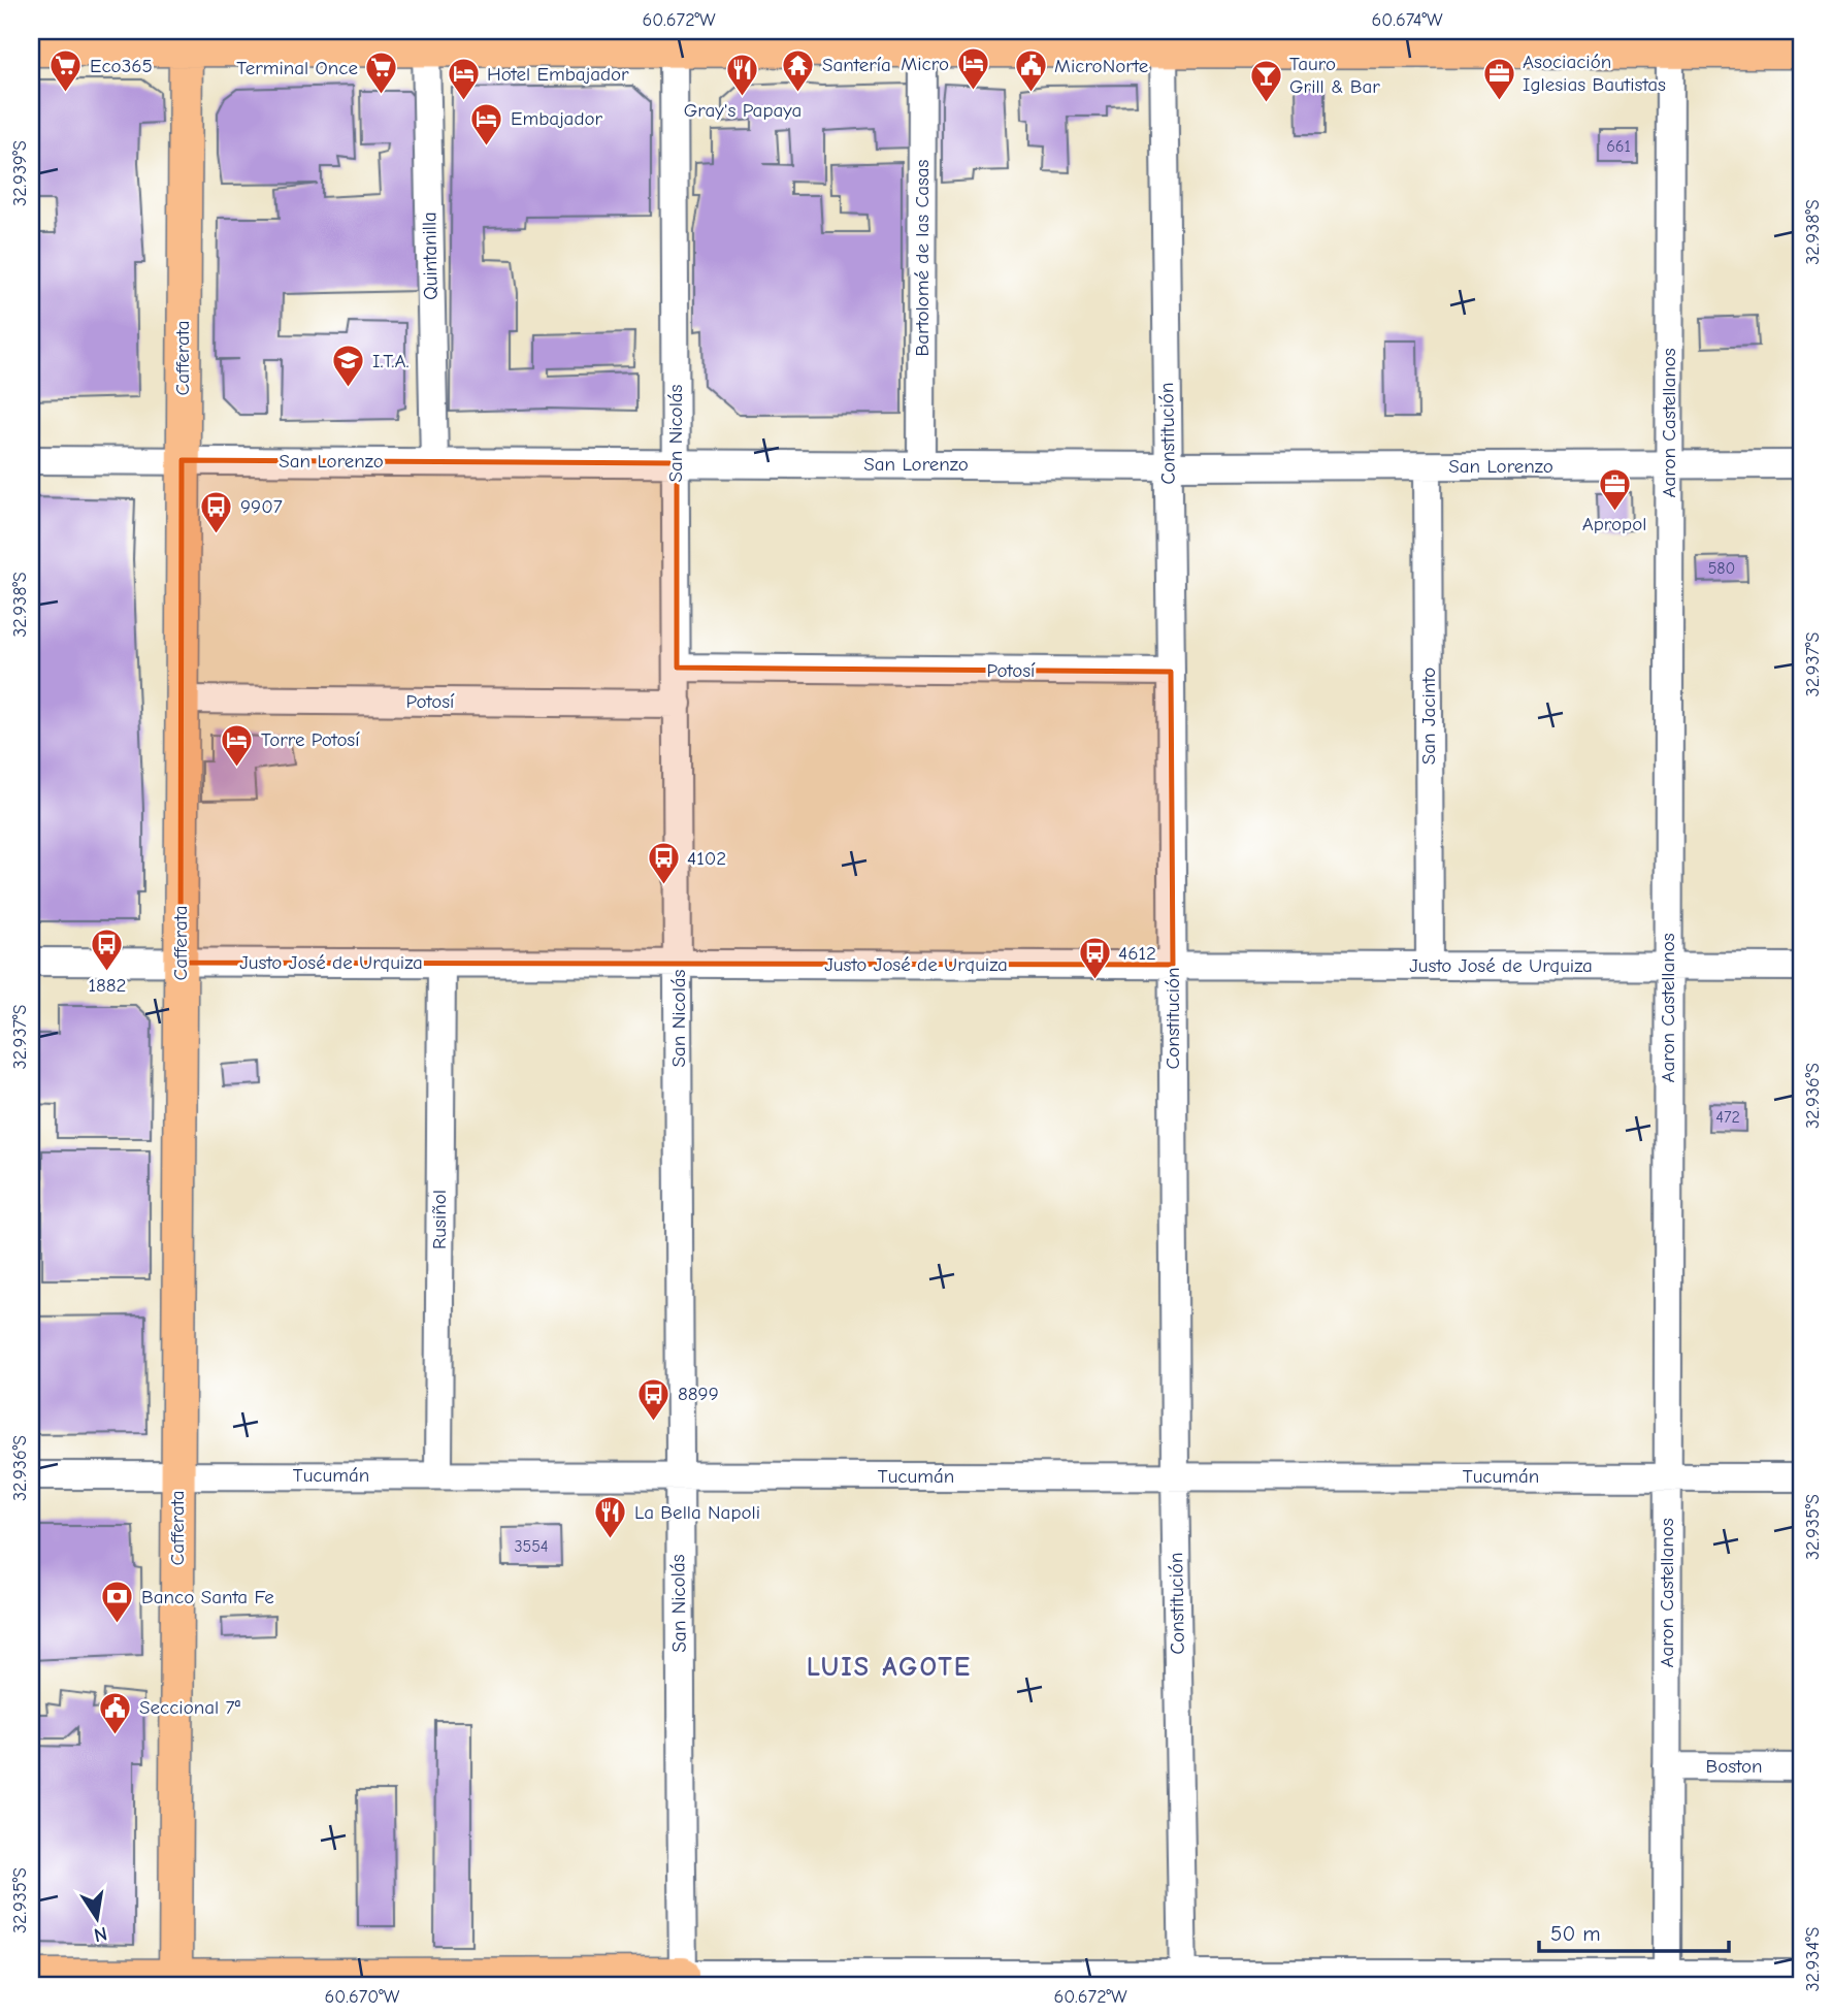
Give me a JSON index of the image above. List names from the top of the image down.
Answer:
{
  "streets": {
    "main road": ["Cafferata"],
    "street": [
      "Quintanilla",
      "Bartolomé de las Casas",
      "Aaron Castellanos",
      "San Nicolás",
      "Constitución",
      "San Lorenzo",
      "Potosí",
      "San Jacinto",
      "Justo José de Urquiza",
      "Rusiñol",
      "Tucumán",
      "Boston"
    ]
  },
  "crossings": [
    ["Quintanilla", "San Lorenzo"],
    ["Bartolomé de las Casas", "San Lorenzo"],
    ["Cafferata", "San Lorenzo"],
    ["Cafferata", "Potosí"],
    ["Cafferata", "Justo José de Urquiza"],
    ["Cafferata", "Tucumán"],
    ["Aaron Castellanos", "San Lorenzo"],
    ["Aaron Castellanos", "Justo José de Urquiza"],
    ["Aaron Castellanos", "Tucumán"],
    ["Aaron Castellanos", "Boston"],
    ["San Nicolás", "San Lorenzo"],
    ["San Nicolás", "Potosí"],
    ["San Nicolás", "Justo José de Urquiza"],
    ["San Nicolás", "Tucumán"],
    ["Constitución", "San Lorenzo"],
    ["Constitución", "Potosí"],
    ["Constitución", "Justo José de Urquiza"],
    ["Constitución", "Tucumán"],
    ["San Lorenzo", "San Jacinto"],
    ["San Jacinto", "Justo José de Urquiza"],
    ["Justo José de Urquiza", "Rusiñol"],
    ["Rusiñol", "Tucumán"]
  ],
  "districts": ["LUIS AGOTE"],
  "places": {
    "hotel": [
      "Micro",
      "Hotel Embajador",
      "Embajador",
      "Torre Potosí"
    ],
    "temple": ["Santería"],
    "supermarket": ["Eco365", "Terminal Once"],
    "public building": ["MicroNorte", "Seccional 7ª"],
    "restaurant": ["Gray's Papaya", "La Bella Napoli"],
    "office": ["Asociación Iglesias Bautistas", "Apropol"],
    "bar": ["Tauro Grill & Bar"],
    "school or university": ["I.T.A."],
    "bus stop": [
      "9907",
      "4102",
      "1882",
      "4612",
      "8899"
    ],
    "bank": ["Banco Santa Fe"]
  },
  "house_numbers": [
    "661",
    "580",
    "472",
    "3554"
  ],
  "scale_bar": "50 m",
  "north": "bottom",
  "coordinates": [
    "60.672°W",
    "60.674°W",
    "32.939°S",
    "32.938°S",
    "32.937°S",
    "32.936°S",
    "32.935°S",
    "32.934°S",
    "60.670°W"
  ]
}
